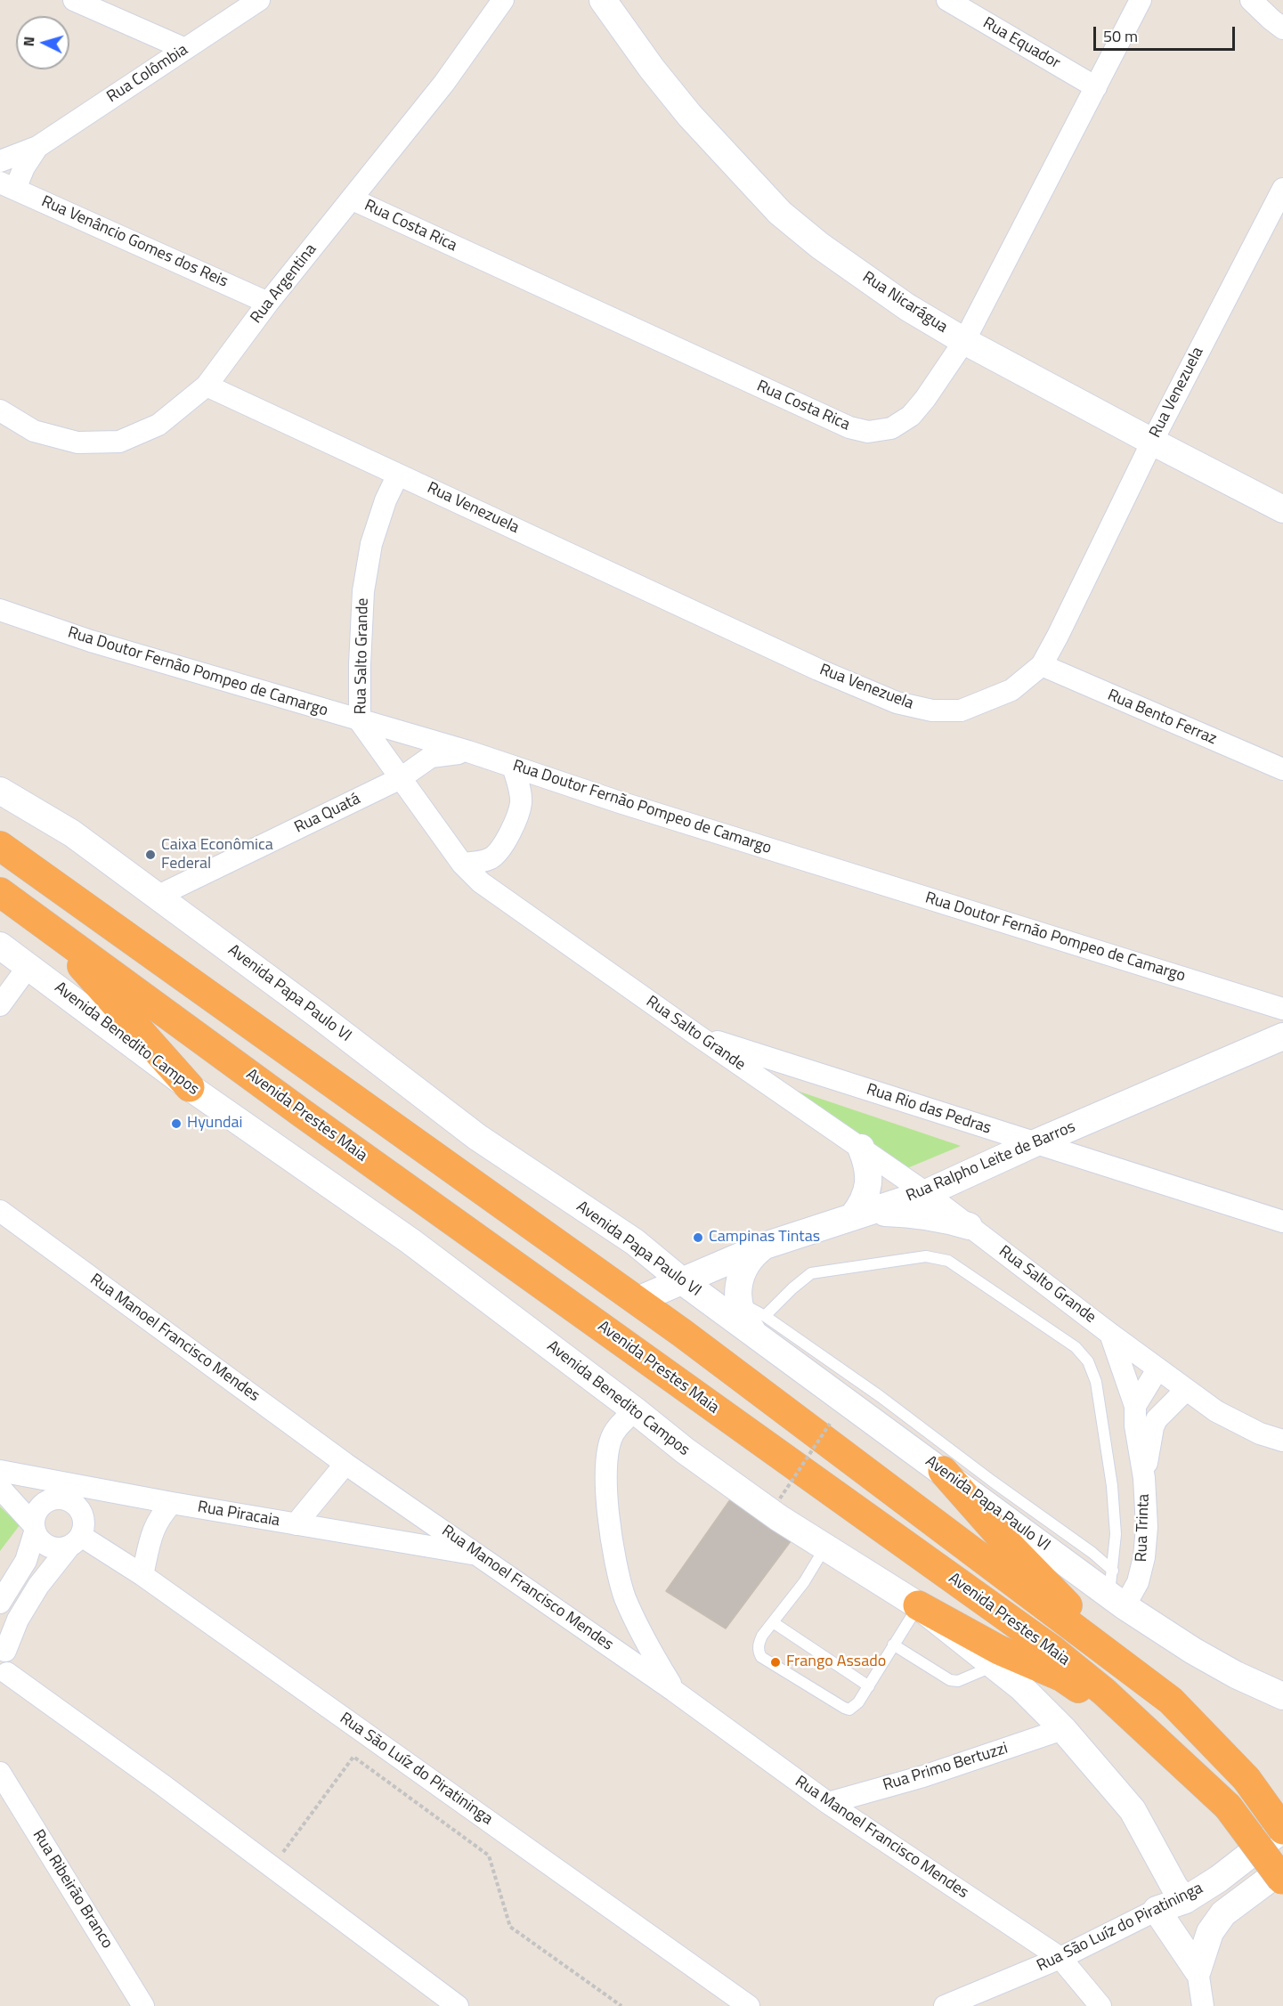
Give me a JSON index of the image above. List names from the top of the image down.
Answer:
{
  "streets": {
    "highway": ["Avenida Prestes Maia"],
    "street": [
      "Rua Equador",
      "Rua Colômbia",
      "Rua Costa Rica",
      "Rua Venâncio Gomes dos Reis",
      "Rua Argentina",
      "Rua Nicarágua",
      "Rua Venezuela",
      "Rua Salto Grande",
      "Rua Doutor Fernão Pompeo de Camargo",
      "Rua Bento Ferraz",
      "Rua Quatá",
      "Avenida Papa Paulo VI",
      "Avenida Benedito Campos",
      "Rua Rio das Pedras",
      "Rua Ralpho Leite de Barros",
      "Rua Manoel Francisco Mendes",
      "Rua Piracaia",
      "Rua Trinta",
      "Rua Primo Bertuzzi",
      "Rua São Luíz do Piratininga",
      "Rua Ribeirão Branco"
    ]
  },
  "crossings": [
    ["Rua Equador", "Rua Costa Rica"],
    ["Rua Colômbia", "Rua Venâncio Gomes dos Reis"],
    ["Rua Costa Rica", "Rua Argentina"],
    ["Rua Costa Rica", "Rua Nicarágua"],
    ["Rua Venâncio Gomes dos Reis", "Rua Argentina"],
    ["Rua Argentina", "Rua Venezuela"],
    ["Rua Nicarágua", "Rua Venezuela"],
    ["Rua Venezuela", "Rua Salto Grande"],
    ["Rua Venezuela", "Rua Bento Ferraz"],
    ["Rua Salto Grande", "Rua Doutor Fernão Pompeo de Camargo"],
    ["Rua Salto Grande", "Rua Quatá"],
    ["Rua Salto Grande", "Rua Rio das Pedras"],
    ["Rua Salto Grande", "Rua Ralpho Leite de Barros"],
    ["Rua Salto Grande", "Rua Trinta"],
    ["Rua Doutor Fernão Pompeo de Camargo", "Rua Quatá"],
    ["Rua Quatá", "Avenida Papa Paulo VI"],
    ["Avenida Papa Paulo VI", "Rua Ralpho Leite de Barros"],
    ["Avenida Papa Paulo VI", "Rua Trinta"],
    ["Avenida Benedito Campos", "Rua Primo Bertuzzi"],
    ["Avenida Benedito Campos", "Rua São Luíz do Piratininga"],
    ["Rua Rio das Pedras", "Rua Ralpho Leite de Barros"],
    ["Avenida Prestes Maia", "Rua Ralpho Leite de Barros"],
    ["Avenida Prestes Maia", "Rua São Luíz do Piratininga"],
    ["Rua Manoel Francisco Mendes", "Rua Piracaia"],
    ["Rua Manoel Francisco Mendes", "Rua Primo Bertuzzi"],
    ["Rua Manoel Francisco Mendes", "Rua São Luíz do Piratininga"]
  ],
  "places": [
    "Caixa Econômica Federal",
    "Hyundai",
    "Campinas Tintas",
    "Frango Assado"
  ],
  "scale_bar": "50 m",
  "north": "left"
}
